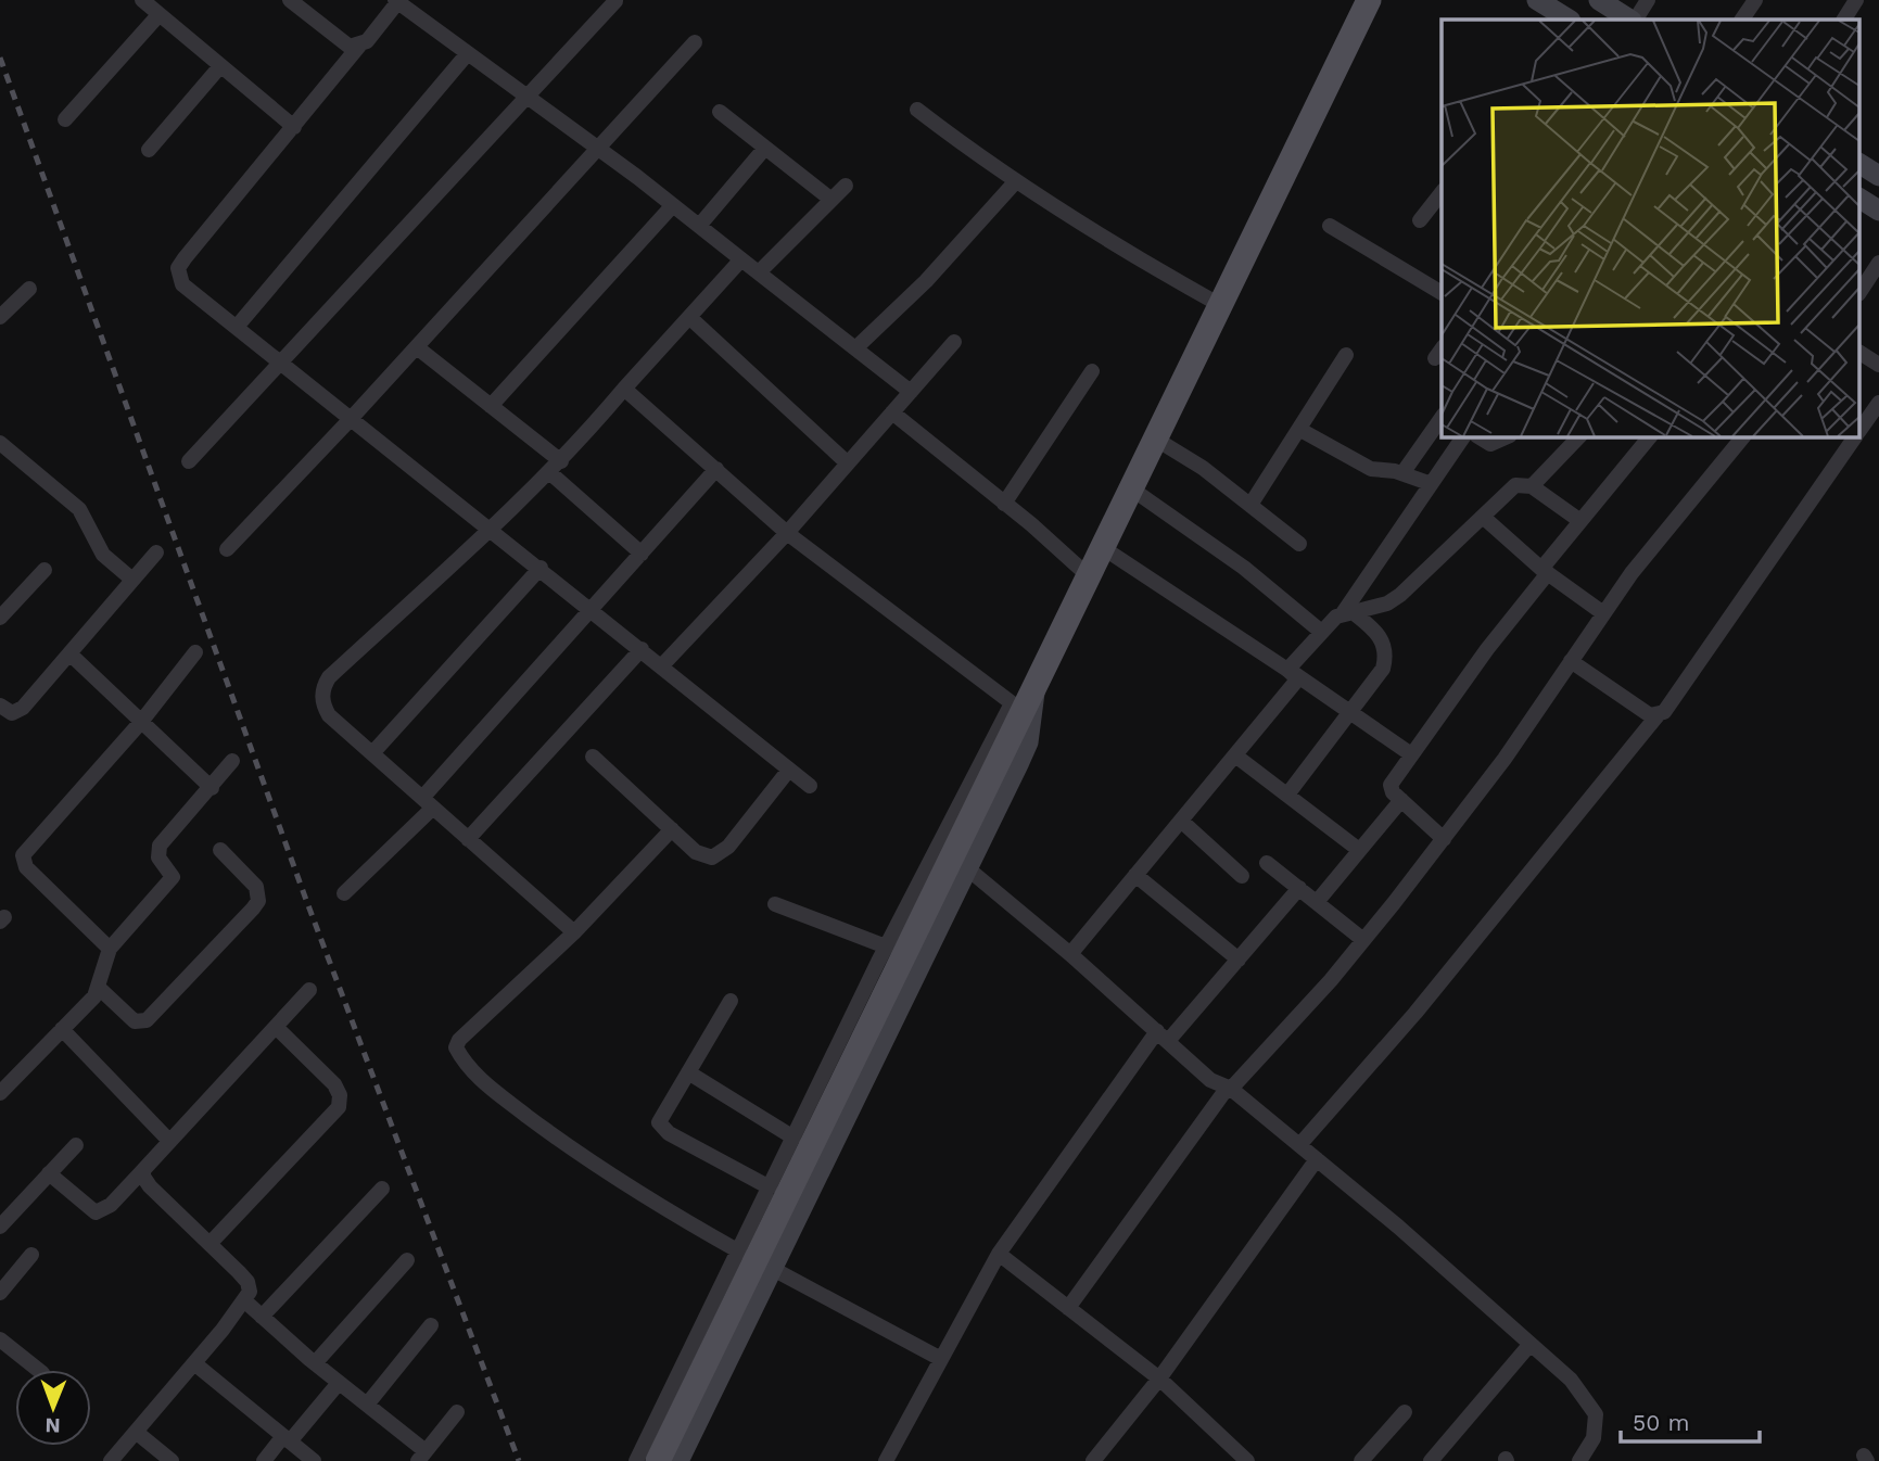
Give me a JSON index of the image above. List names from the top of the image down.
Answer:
{
  "scale_bar": "50 m",
  "north": "bottom"
}
